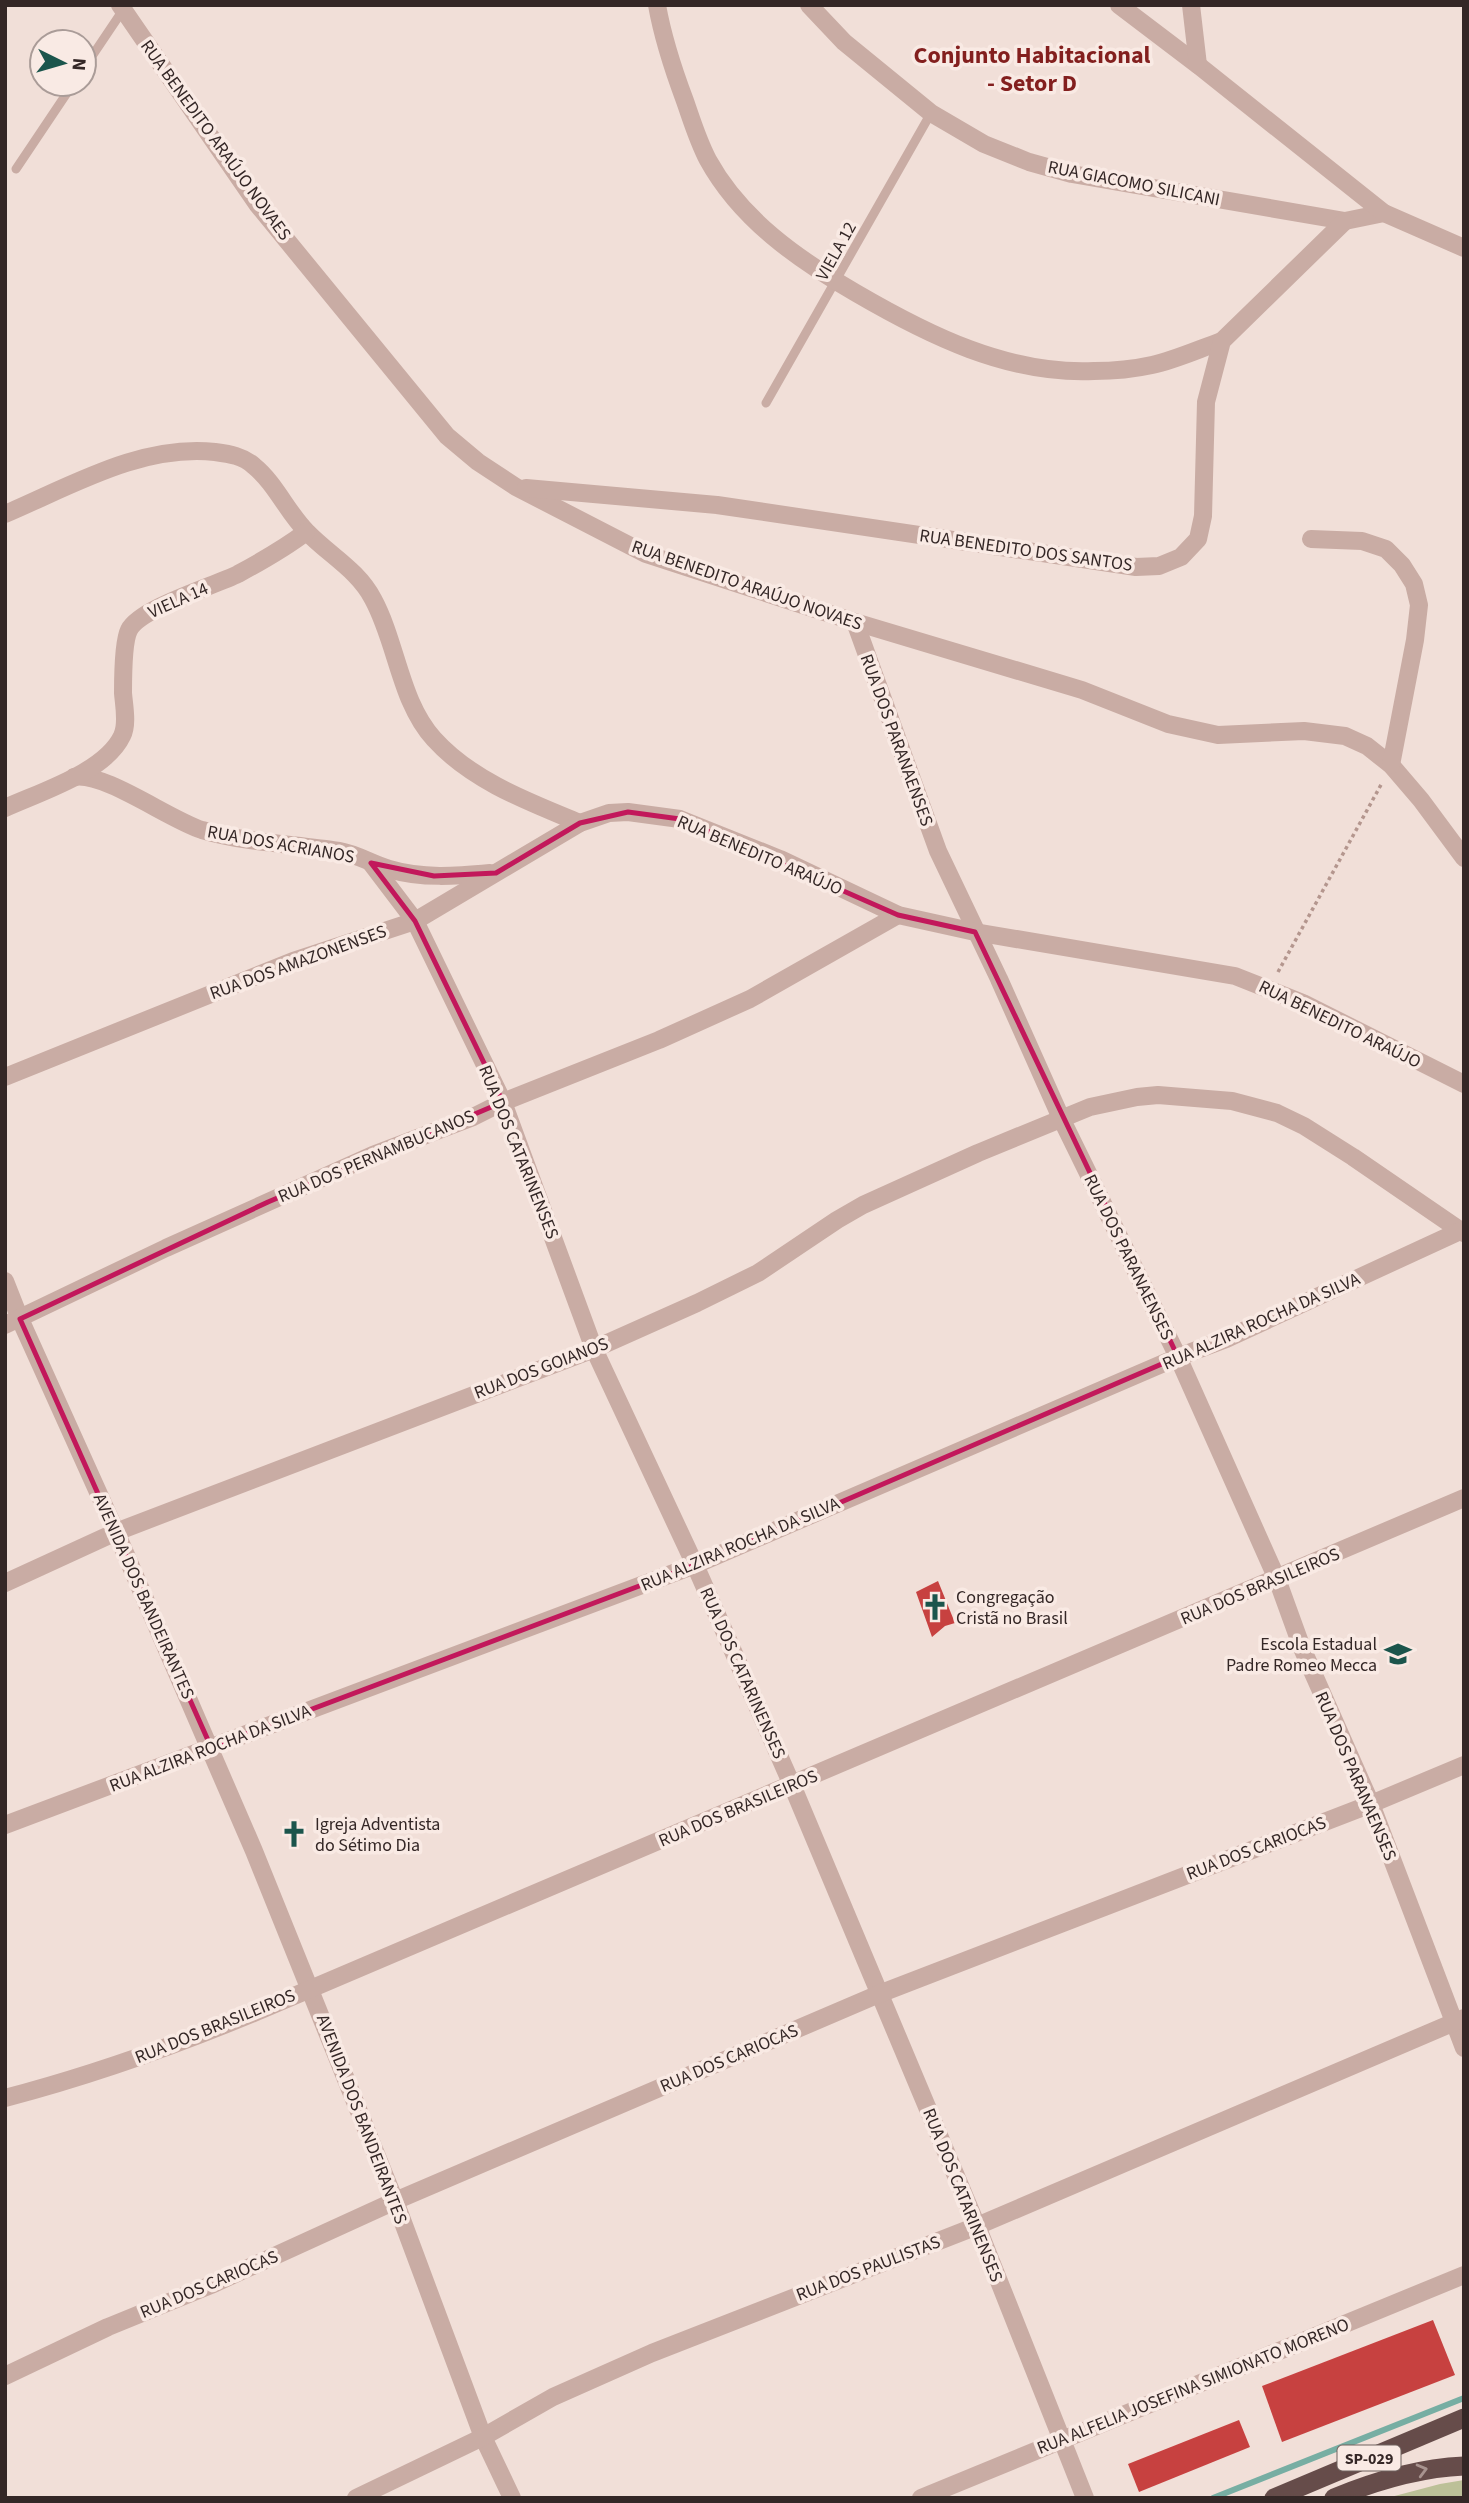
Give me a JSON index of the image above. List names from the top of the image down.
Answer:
{
  "streets": {
    "highway": ["SP-029"],
    "street": [
      "RUA BENEDITO ARAÚJO NOVAES",
      "RUA GIACOMO SILICANI",
      "RUA BENEDITO DOS SANTOS",
      "VIELA 14",
      "RUA DOS PARANAENSES",
      "RUA DOS ACRIANOS",
      "RUA BENEDITO ARAÚJO",
      "RUA DOS AMAZONENSES",
      "RUA DOS CATARINENSES",
      "RUA DOS PERNAMBUCANOS",
      "RUA ALZIRA ROCHA DA SILVA",
      "RUA DOS GOIANOS",
      "RUA DOS BRASILEIROS",
      "AVENIDA DOS BANDEIRANTES",
      "RUA DOS CARIOCAS",
      "RUA DOS PAULISTAS",
      "RUA ALFELIA JOSEFINA SIMIONATO MORENO"
    ],
    "lane": ["VIELA 12"]
  },
  "crossings": [
    ["RUA BENEDITO ARAÚJO NOVAES", "RUA BENEDITO DOS SANTOS"],
    ["RUA BENEDITO ARAÚJO NOVAES", "RUA DOS PARANAENSES"],
    ["RUA GIACOMO SILICANI", "VIELA 12"],
    ["VIELA 14", "RUA DOS ACRIANOS"],
    ["RUA DOS PARANAENSES", "RUA BENEDITO ARAÚJO"],
    ["RUA DOS PARANAENSES", "RUA ALZIRA ROCHA DA SILVA"],
    ["RUA DOS PARANAENSES", "RUA DOS GOIANOS"],
    ["RUA DOS PARANAENSES", "RUA DOS BRASILEIROS"],
    ["RUA DOS PARANAENSES", "RUA DOS CARIOCAS"],
    ["RUA DOS PARANAENSES", "RUA DOS PAULISTAS"],
    ["RUA DOS ACRIANOS", "RUA DOS AMAZONENSES"],
    ["RUA DOS ACRIANOS", "RUA DOS CATARINENSES"],
    ["RUA BENEDITO ARAÚJO", "RUA DOS AMAZONENSES"],
    ["RUA BENEDITO ARAÚJO", "RUA DOS PERNAMBUCANOS"],
    ["RUA DOS AMAZONENSES", "RUA DOS CATARINENSES"],
    ["RUA DOS CATARINENSES", "RUA DOS PERNAMBUCANOS"],
    ["RUA DOS CATARINENSES", "RUA ALZIRA ROCHA DA SILVA"],
    ["RUA DOS CATARINENSES", "RUA DOS GOIANOS"],
    ["RUA DOS CATARINENSES", "RUA DOS BRASILEIROS"],
    ["RUA DOS CATARINENSES", "RUA DOS CARIOCAS"],
    ["RUA DOS CATARINENSES", "RUA DOS PAULISTAS"],
    ["RUA DOS CATARINENSES", "RUA ALFELIA JOSEFINA SIMIONATO MORENO"],
    ["RUA DOS PERNAMBUCANOS", "AVENIDA DOS BANDEIRANTES"],
    ["RUA ALZIRA ROCHA DA SILVA", "RUA DOS GOIANOS"],
    ["RUA ALZIRA ROCHA DA SILVA", "AVENIDA DOS BANDEIRANTES"],
    ["RUA DOS GOIANOS", "AVENIDA DOS BANDEIRANTES"],
    ["RUA DOS BRASILEIROS", "AVENIDA DOS BANDEIRANTES"],
    ["AVENIDA DOS BANDEIRANTES", "RUA DOS CARIOCAS"],
    ["AVENIDA DOS BANDEIRANTES", "RUA DOS PAULISTAS"]
  ],
  "districts": ["Conjunto Habitacional - Setor D"],
  "places": {
    "church": ["Congregação Cristã no Brasil", "Igreja Adventista do Sétimo Dia"],
    "school or university": ["Escola Estadual Padre Romeo Mecca"]
  },
  "north": "right"
}
